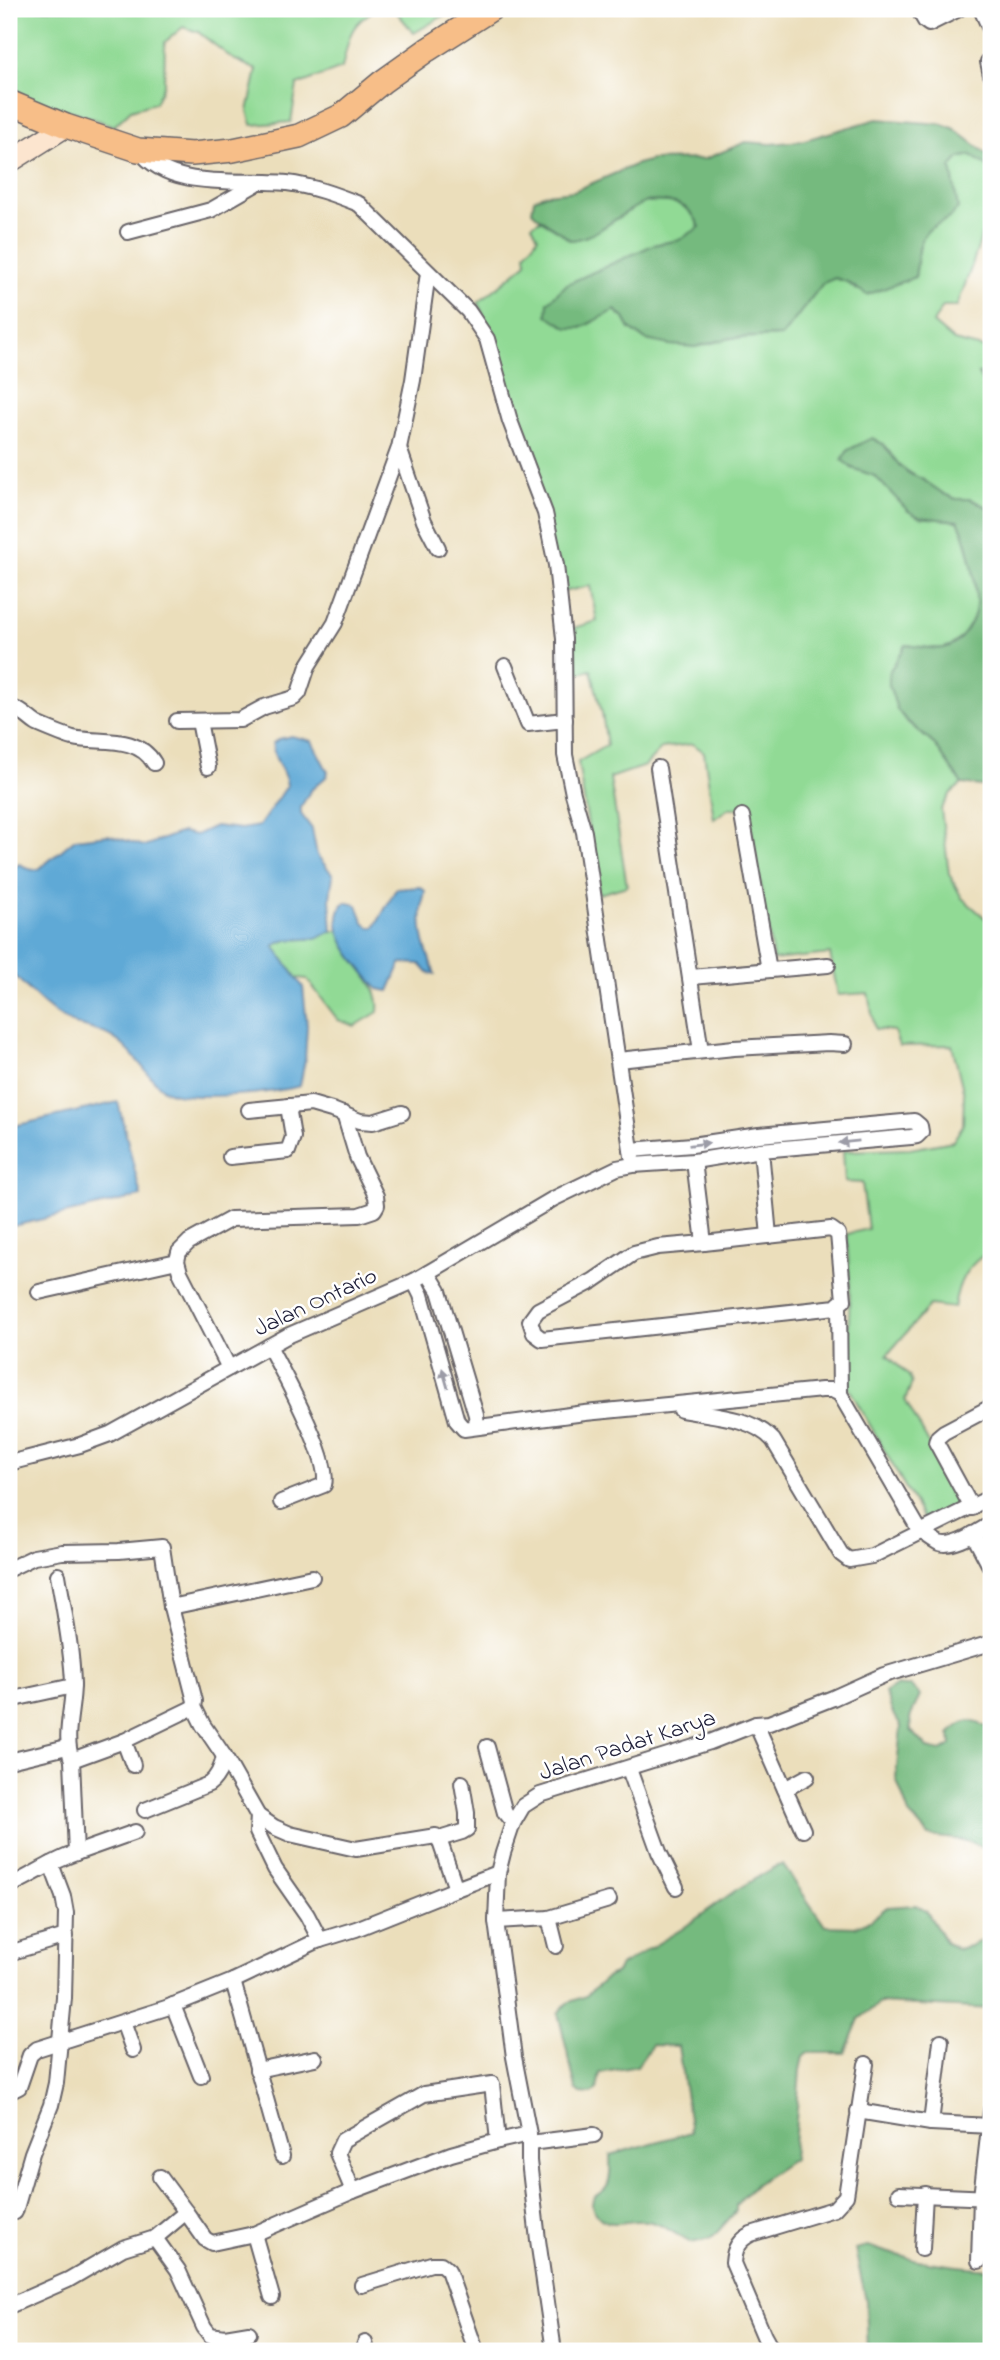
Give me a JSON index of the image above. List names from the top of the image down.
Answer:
{
  "streets": {
    "street": ["Jalan Ontario", "Jalan Padat Karya"]
  }
}
